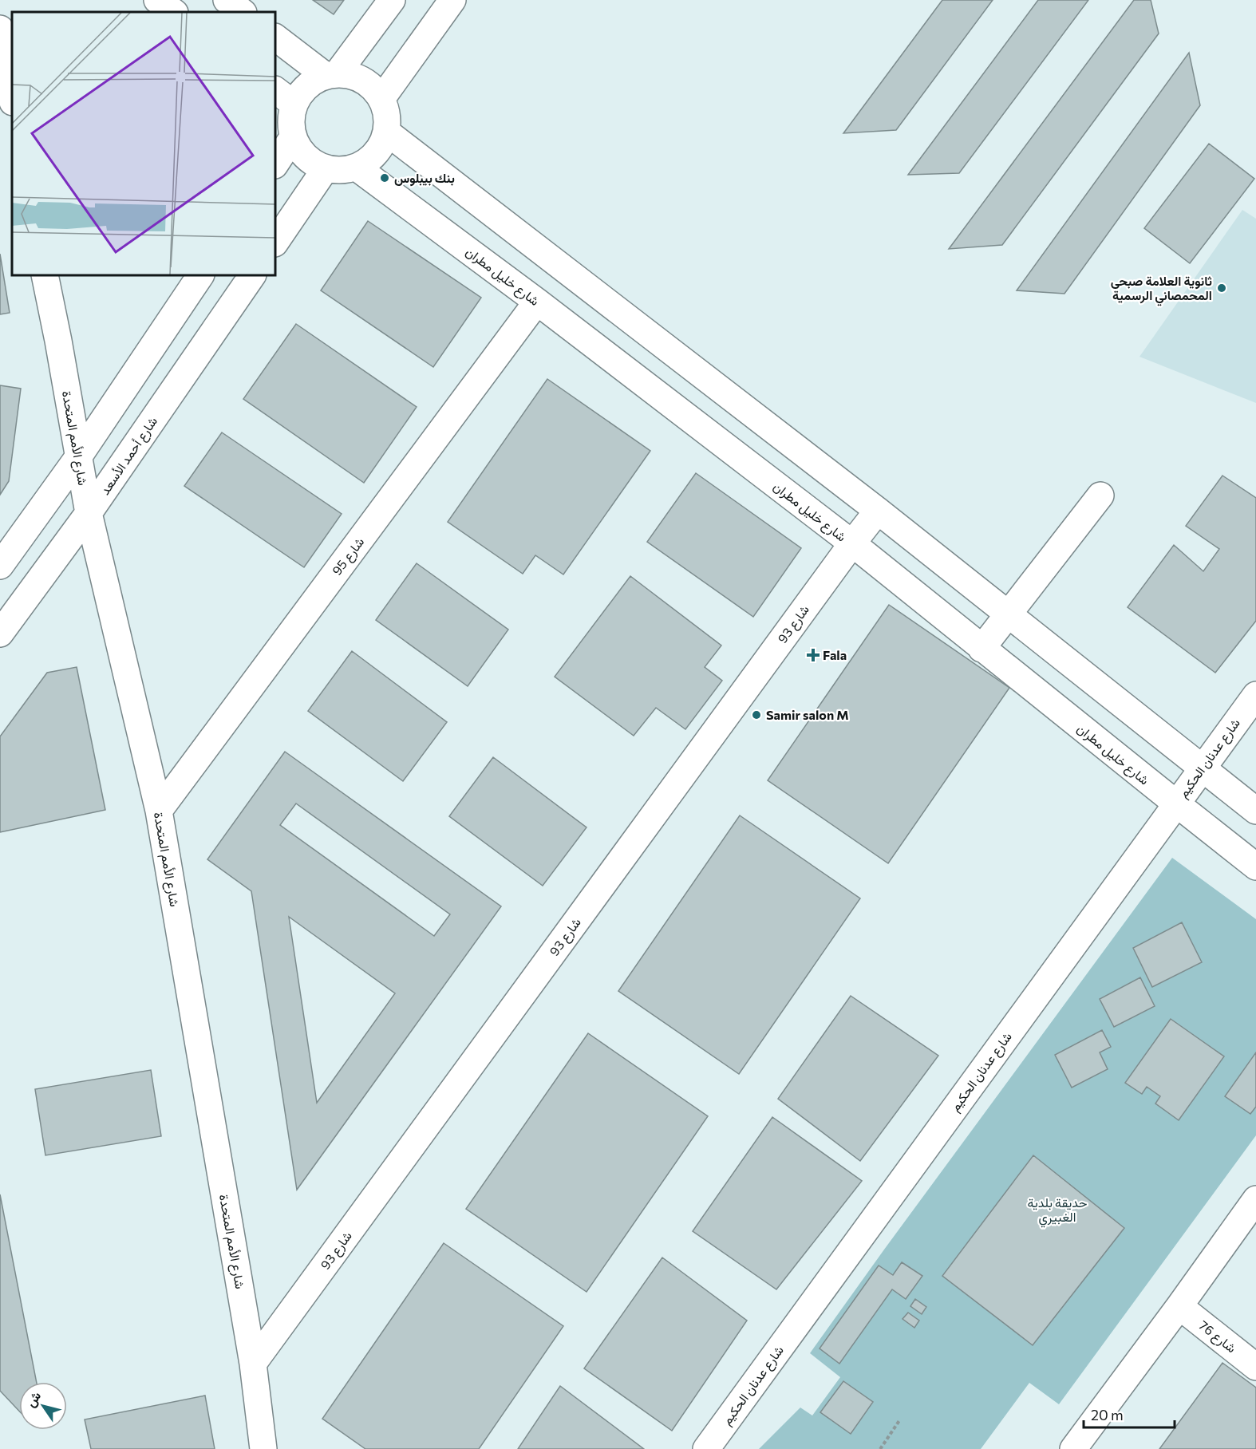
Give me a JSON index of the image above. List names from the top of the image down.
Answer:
{
  "streets": {
    "street": [
      "شارع خليل مطران",
      "شارع الأمم المتحدة",
      "شارع أحمد الأسعد",
      "شارع 95",
      "شارع 93",
      "شارع عدنان الحكيم",
      "شارع 76"
    ]
  },
  "crossings": [
    ["شارع خليل مطران", "شارع 95"],
    ["شارع خليل مطران", "شارع 93"],
    ["شارع خليل مطران", "شارع عدنان الحكيم"],
    ["شارع الأمم المتحدة", "شارع أحمد الأسعد"],
    ["شارع الأمم المتحدة", "شارع 95"],
    ["شارع الأمم المتحدة", "شارع 93"]
  ],
  "parks": ["حديقة بلدية الغبيري"],
  "places": {
    "other": ["بنك بيبلوس", "ثانوية العلامة صبحي المحمصاني الرسمية", "Samir salon M"],
    "health": ["Fala"]
  },
  "scale_bar": "20 m",
  "north": "top left"
}
